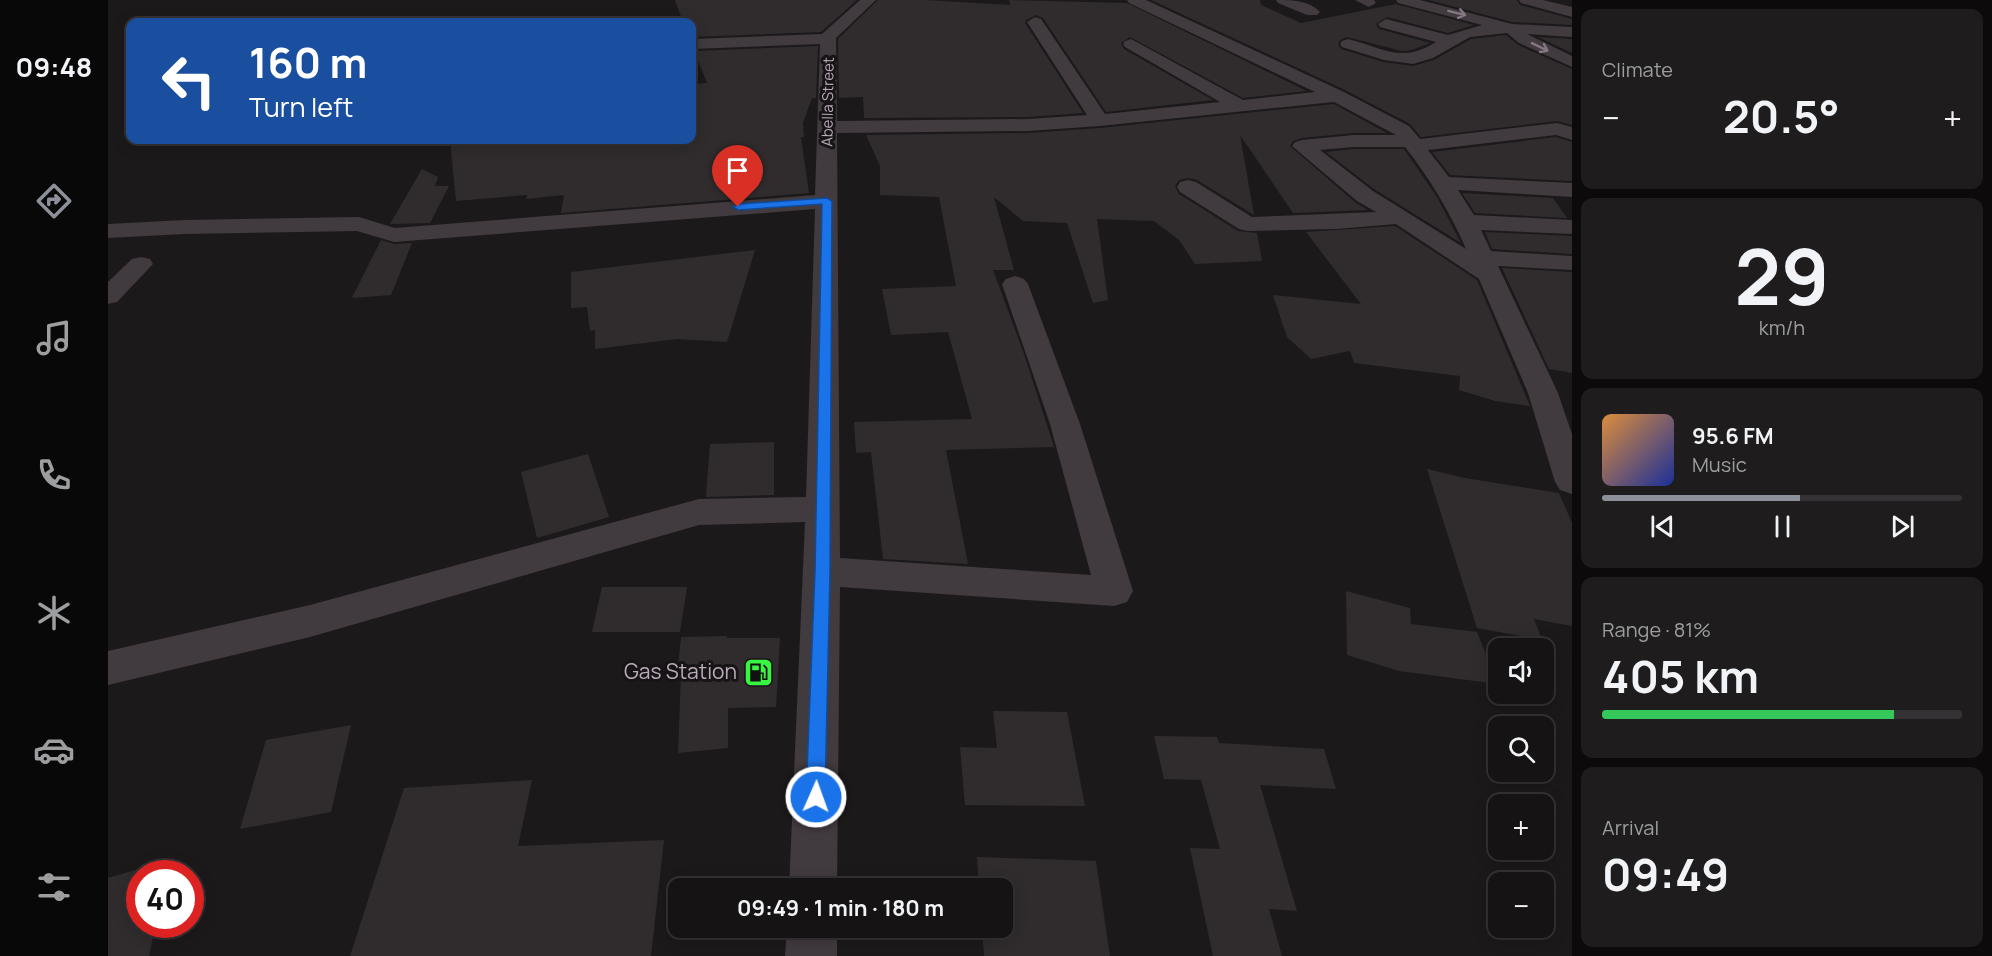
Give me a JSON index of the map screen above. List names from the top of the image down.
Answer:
{
  "streets": {
    "street": ["Abella Street"]
  },
  "places": {
    "fuel station": ["Gas Station"]
  },
  "page": {
    "tabs": "09:48",
    "tile": [
      "Climate",
      ["29", "km/h"],
      ["Range · 81%", "405 km"],
      ["Arrival", "09:49"]
    ],
    "turn": ["160 m", "Turn left"],
    "heat": ["−", "20.5°", "+"],
    "song": ["95.6 FM", "Music"],
    "map_buttons": ["+", "−"],
    "limit": "40",
    "trip": "09:49 · 1 min · 180 m"
  }
}
